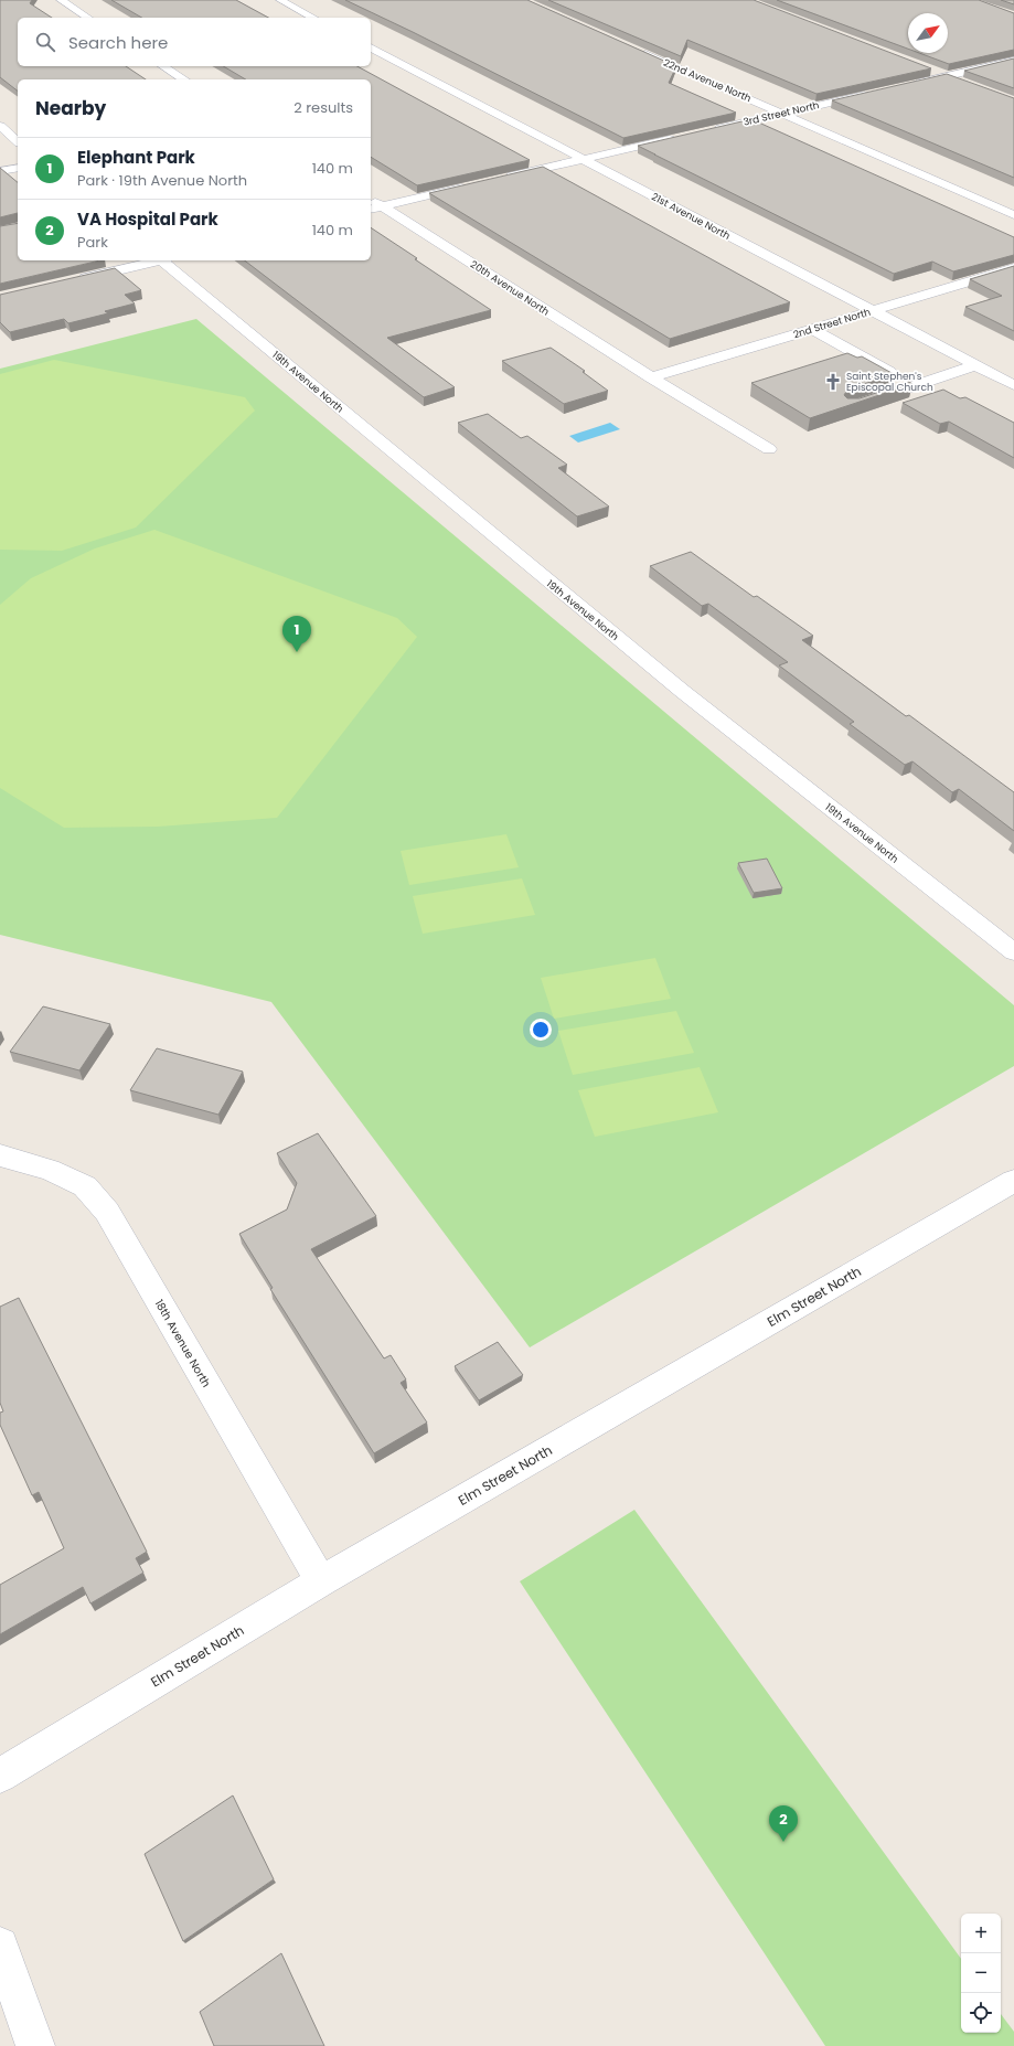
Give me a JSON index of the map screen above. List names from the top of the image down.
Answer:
{
  "streets": {
    "street": [
      "22nd Avenue North",
      "3rd Street North",
      "21st Avenue North",
      "20th Avenue North",
      "2nd Street North",
      "19th Avenue North",
      "Elm Street North",
      "18th Avenue North"
    ]
  },
  "crossings": [
    ["22nd Avenue North", "3rd Street North"],
    ["21st Avenue North", "2nd Street North"],
    ["20th Avenue North", "2nd Street North"],
    ["Elm Street North", "18th Avenue North"]
  ],
  "places": {
    "church": ["Saint Stephen's Episcopal Church"]
  },
  "north": "top right",
  "page": {
    "search": "Search here",
    "heading": ["Nearby", "2 results"],
    "list": [
      {
        "mark": "1",
        "name": "Elephant Park",
        "note": "Park · 19th Avenue North",
        "value": "140 m"
      },
      {
        "mark": "2",
        "name": "VA Hospital Park",
        "note": "Park",
        "value": "140 m"
      }
    ],
    "pins": ["1", "2"],
    "map_buttons": ["+", "−"]
  }
}
